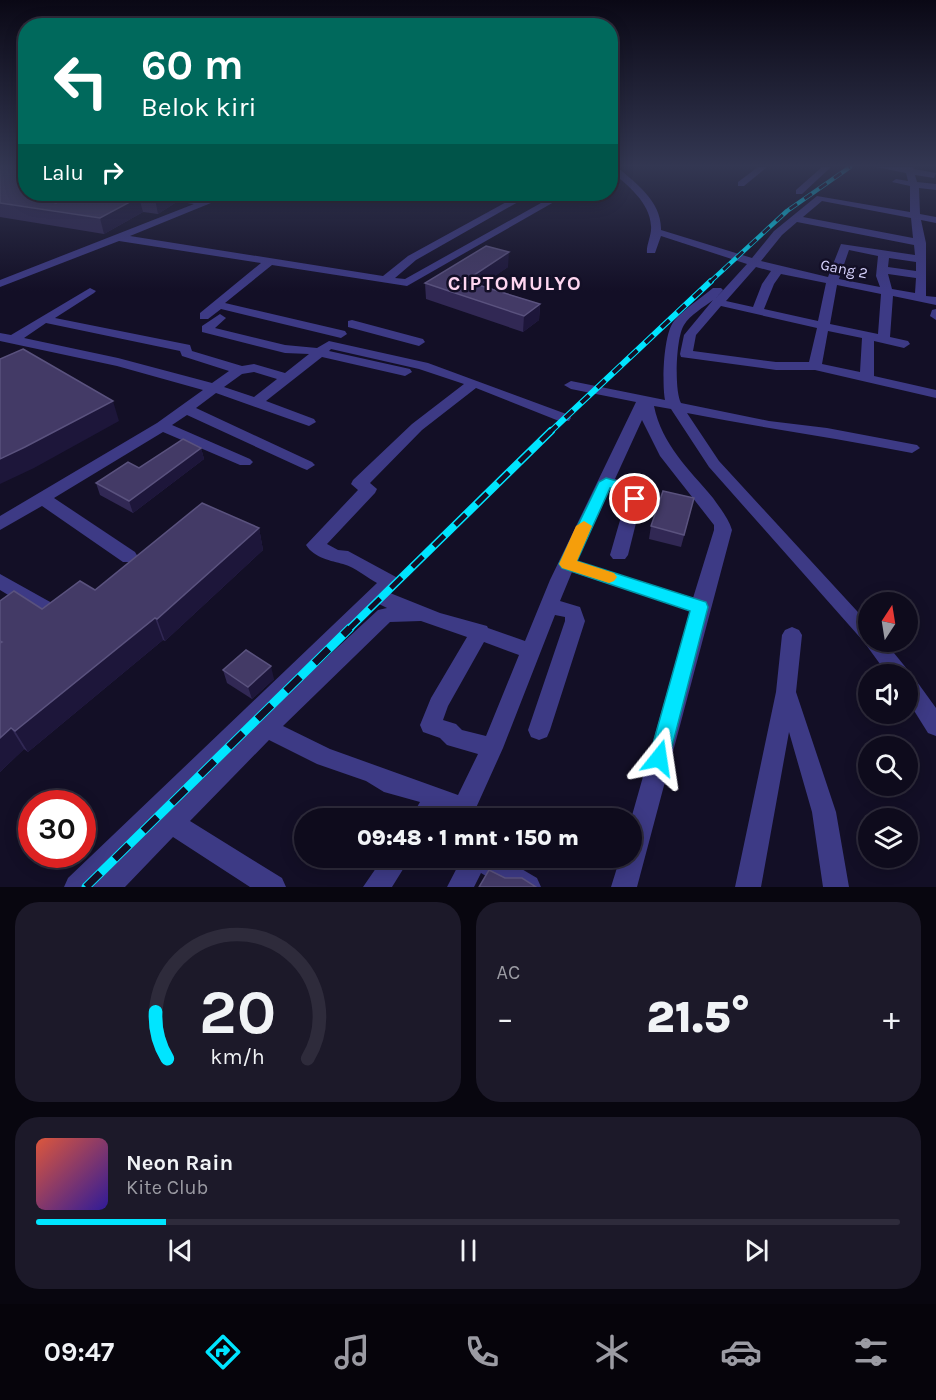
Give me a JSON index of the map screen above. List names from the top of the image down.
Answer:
{
  "streets": {
    "street": ["Gang 2"]
  },
  "districts": ["CIPTOMULYO"],
  "north": "top",
  "page": {
    "turn": ["60 m", "Belok kiri"],
    "then": "Lalu",
    "limit": "30",
    "trip": "09:48 · 1 mnt · 150 m",
    "tile": "AC",
    "heat": ["−", "21.5°", "+"],
    "song": ["Neon Rain", "Kite Club"],
    "tabs": "09:47",
    "gauge": ["20", "km/h"]
  }
}
